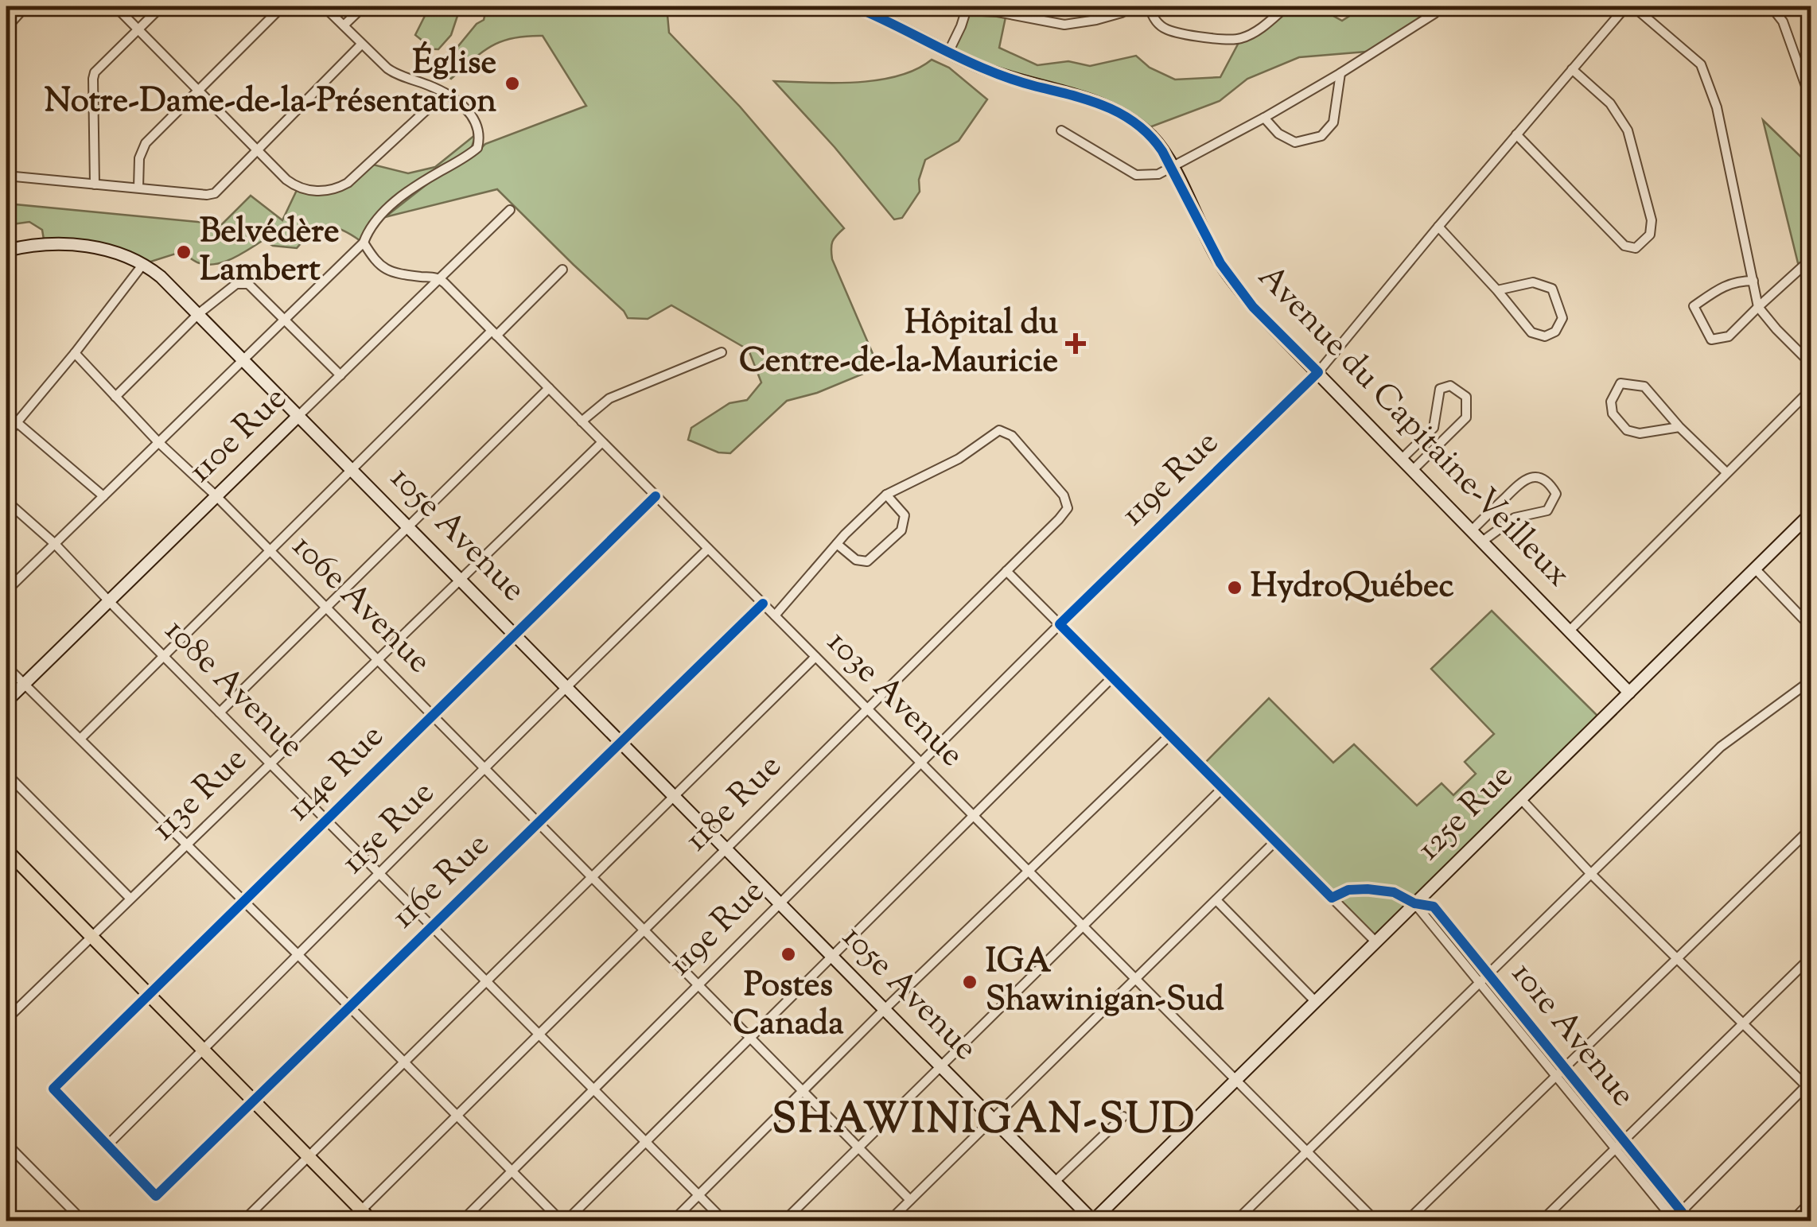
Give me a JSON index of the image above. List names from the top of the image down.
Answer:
{
  "streets": {
    "street": [
      "Avenue du Capitaine-Veilleux",
      "110e Rue",
      "119e Rue",
      "105e Avenue",
      "106e Avenue",
      "108e Avenue",
      "103e Avenue",
      "114e Rue",
      "113e Rue",
      "118e Rue",
      "125e Rue",
      "115e Rue",
      "116e Rue",
      "101e Avenue"
    ]
  },
  "crossings": [
    ["Avenue du Capitaine-Veilleux", "119e Rue"],
    ["Avenue du Capitaine-Veilleux", "125e Rue"],
    ["110e Rue", "105e Avenue"],
    ["110e Rue", "106e Avenue"],
    ["110e Rue", "108e Avenue"],
    ["110e Rue", "103e Avenue"],
    ["119e Rue", "105e Avenue"],
    ["119e Rue", "106e Avenue"],
    ["119e Rue", "108e Avenue"],
    ["119e Rue", "103e Avenue"],
    ["105e Avenue", "114e Rue"],
    ["105e Avenue", "113e Rue"],
    ["105e Avenue", "118e Rue"],
    ["105e Avenue", "125e Rue"],
    ["105e Avenue", "115e Rue"],
    ["105e Avenue", "116e Rue"],
    ["106e Avenue", "114e Rue"],
    ["106e Avenue", "113e Rue"],
    ["106e Avenue", "118e Rue"],
    ["106e Avenue", "115e Rue"],
    ["106e Avenue", "116e Rue"],
    ["108e Avenue", "114e Rue"],
    ["108e Avenue", "113e Rue"],
    ["108e Avenue", "118e Rue"],
    ["108e Avenue", "115e Rue"],
    ["108e Avenue", "116e Rue"],
    ["103e Avenue", "114e Rue"],
    ["103e Avenue", "113e Rue"],
    ["103e Avenue", "118e Rue"],
    ["103e Avenue", "125e Rue"],
    ["103e Avenue", "115e Rue"],
    ["103e Avenue", "116e Rue"],
    ["114e Rue", "115e Rue"],
    ["114e Rue", "116e Rue"],
    ["125e Rue", "101e Avenue"],
    ["115e Rue", "116e Rue"]
  ],
  "districts": ["SHAWINIGAN-SUD"],
  "places": {
    "other": [
      "Église Notre-Dame-de-la-Présentation",
      "Belvédère Lambert",
      "HydroQuébec",
      "Postes Canada",
      "IGA Shawinigan-Sud"
    ],
    "health": ["Hôpital du Centre-de-la-Mauricie"]
  }
}
